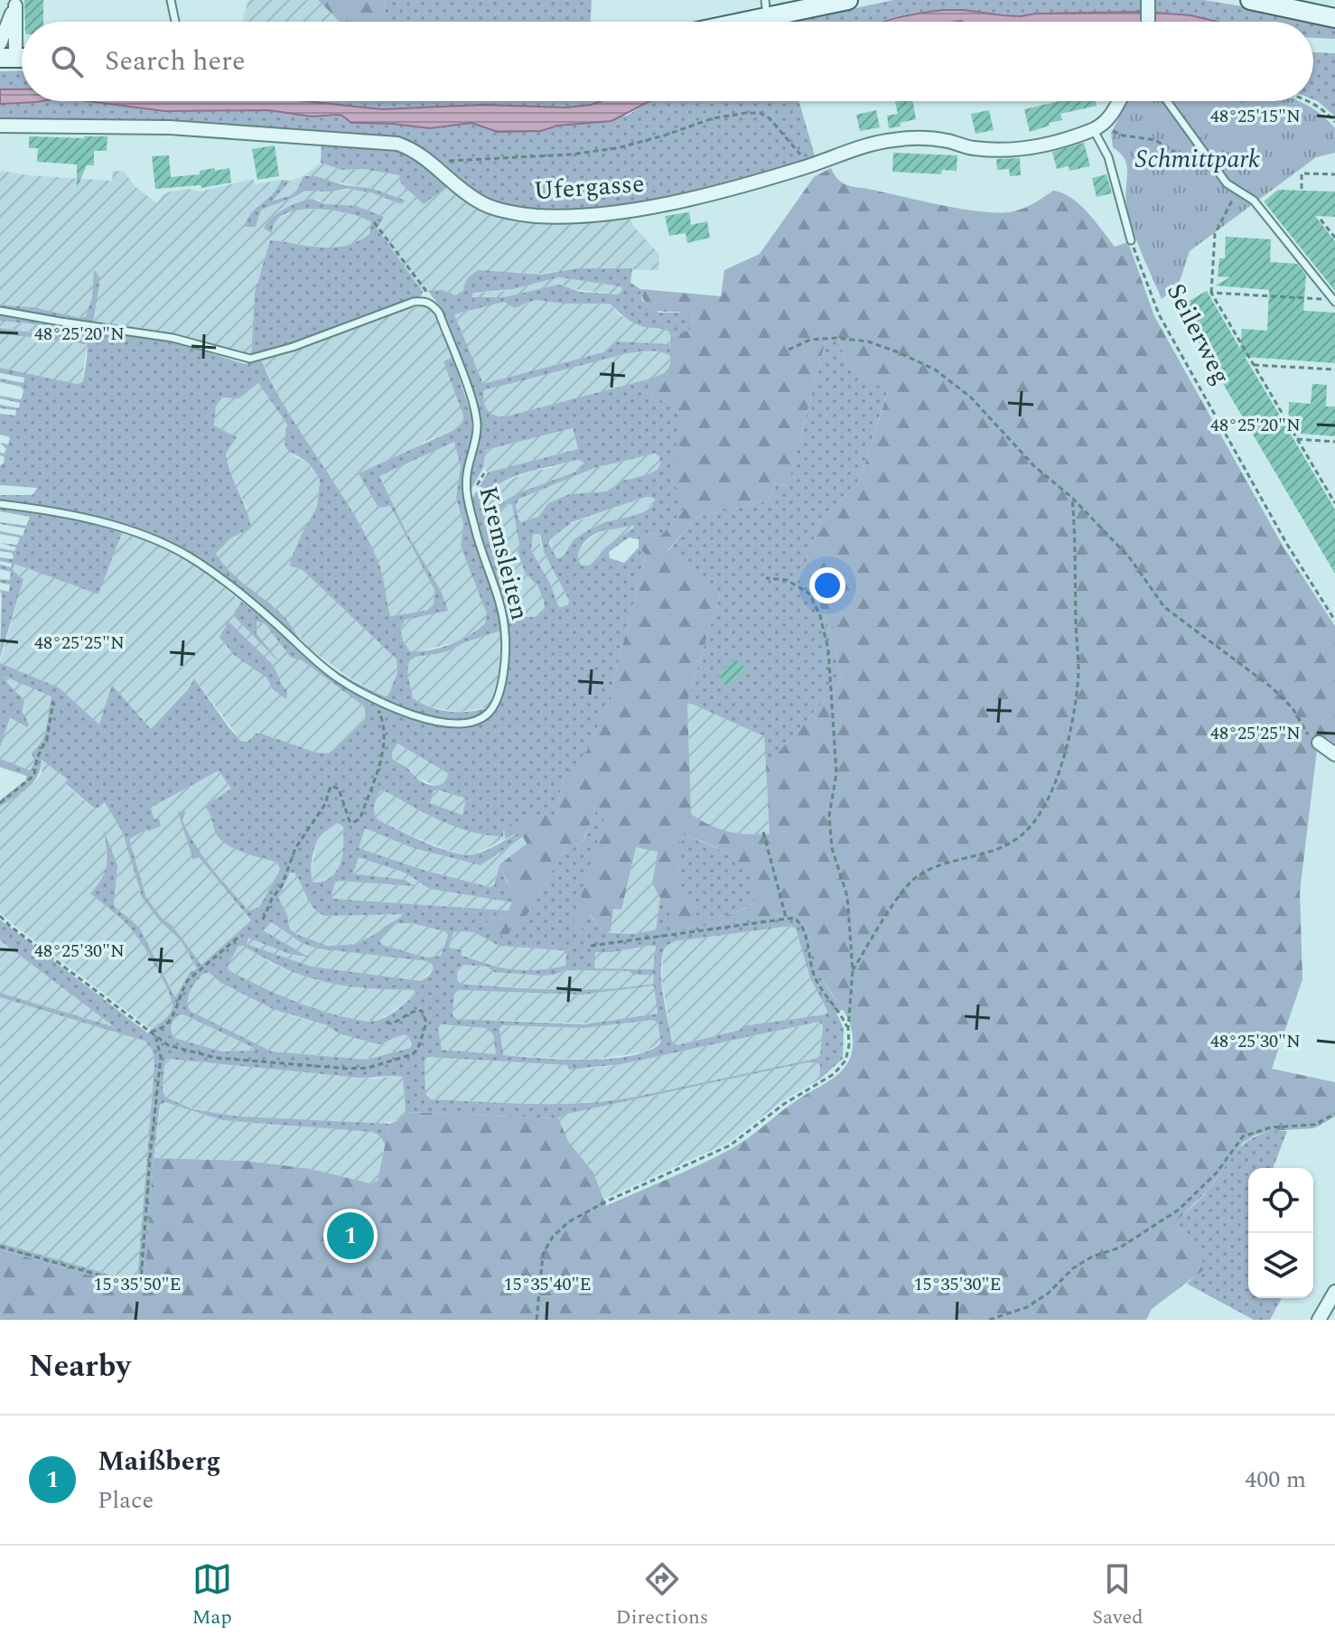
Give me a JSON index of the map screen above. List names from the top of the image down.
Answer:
{
  "streets": {
    "street": ["Ufergasse"],
    "lane": ["Kremsleiten"],
    "path": ["Seilerweg"]
  },
  "parks": ["Schmittpark"],
  "page": {
    "search": "Search here",
    "pins": "1",
    "heading": "Nearby",
    "list": [
      {
        "mark": "1",
        "name": "Maißberg",
        "note": "Place",
        "value": "400 m"
      }
    ],
    "nav": ["Map", "Directions", "Saved"]
  },
  "coordinates": [
    "48°25'15\"N",
    "48°25'20\"N",
    "48°25'25\"N",
    "48°25'30\"N",
    "15°35'50\"E",
    "15°35'40\"E",
    "15°35'30\"E"
  ]
}
